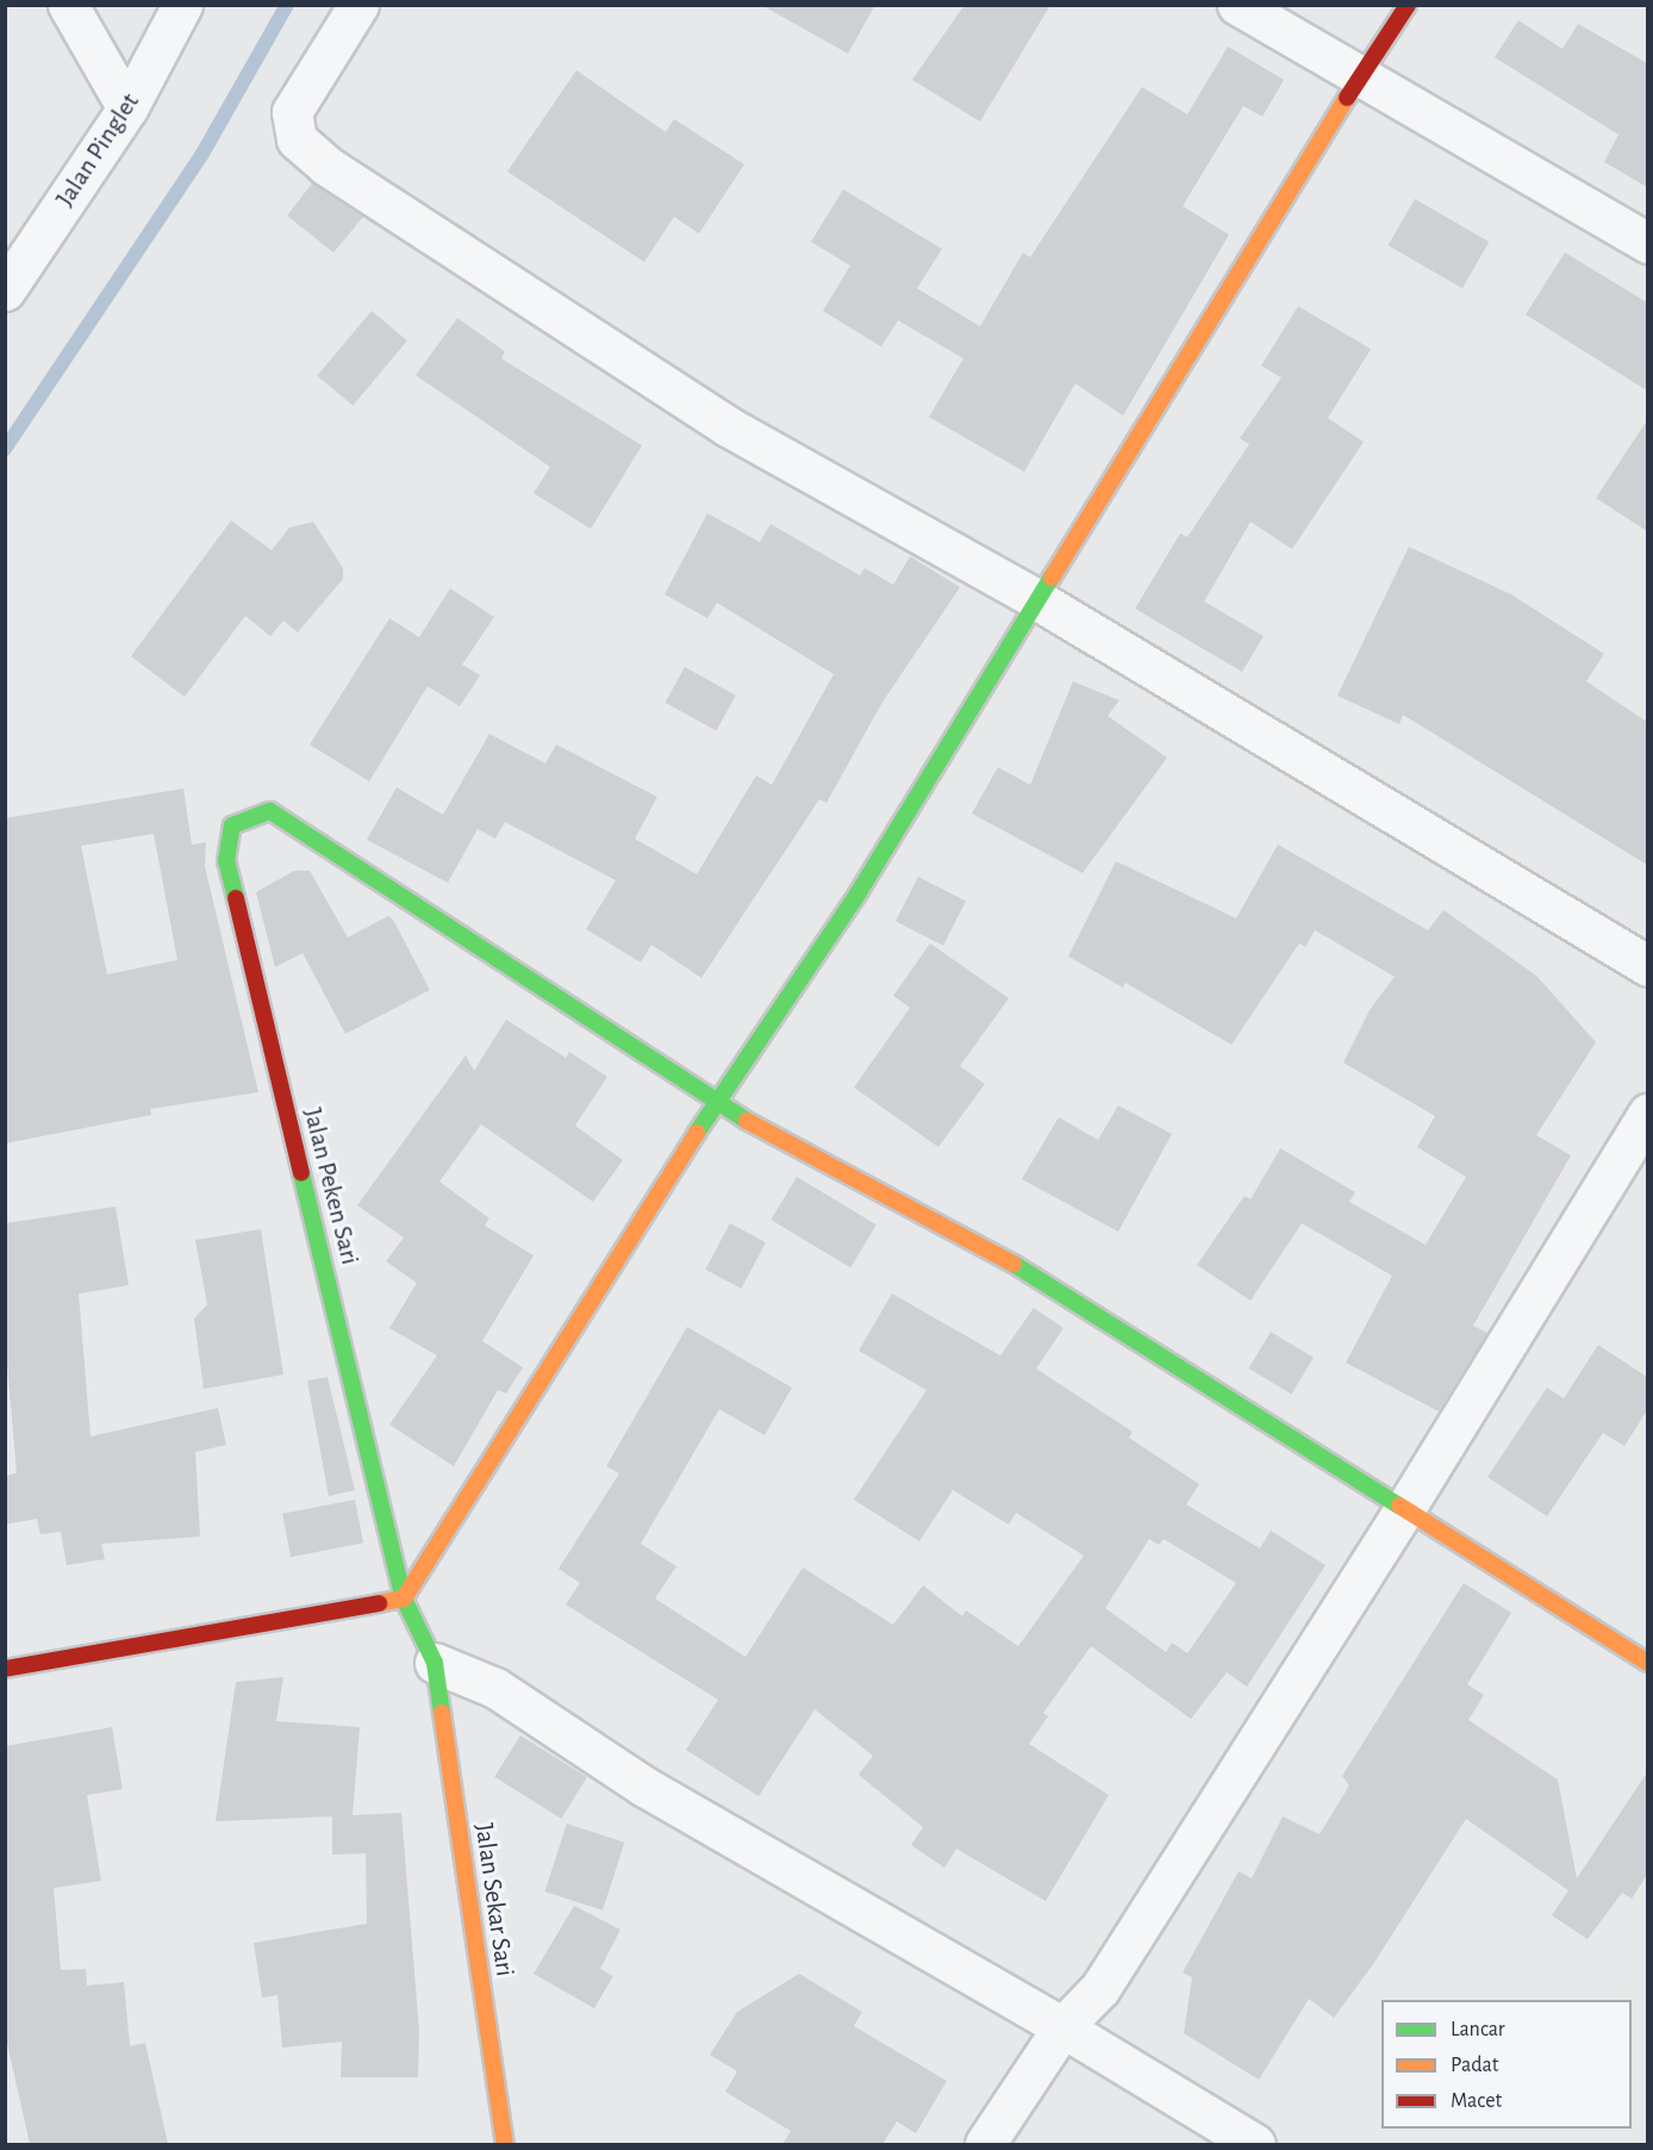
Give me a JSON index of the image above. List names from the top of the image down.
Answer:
{
  "streets": {
    "street": ["Jalan Pinglet", "Jalan Peken Sari", "Jalan Sekar Sari"]
  },
  "crossings": [
    ["Jalan Peken Sari", "Jalan Sekar Sari"]
  ],
  "legend": ["Lancar", "Padat", "Macet"]
}
